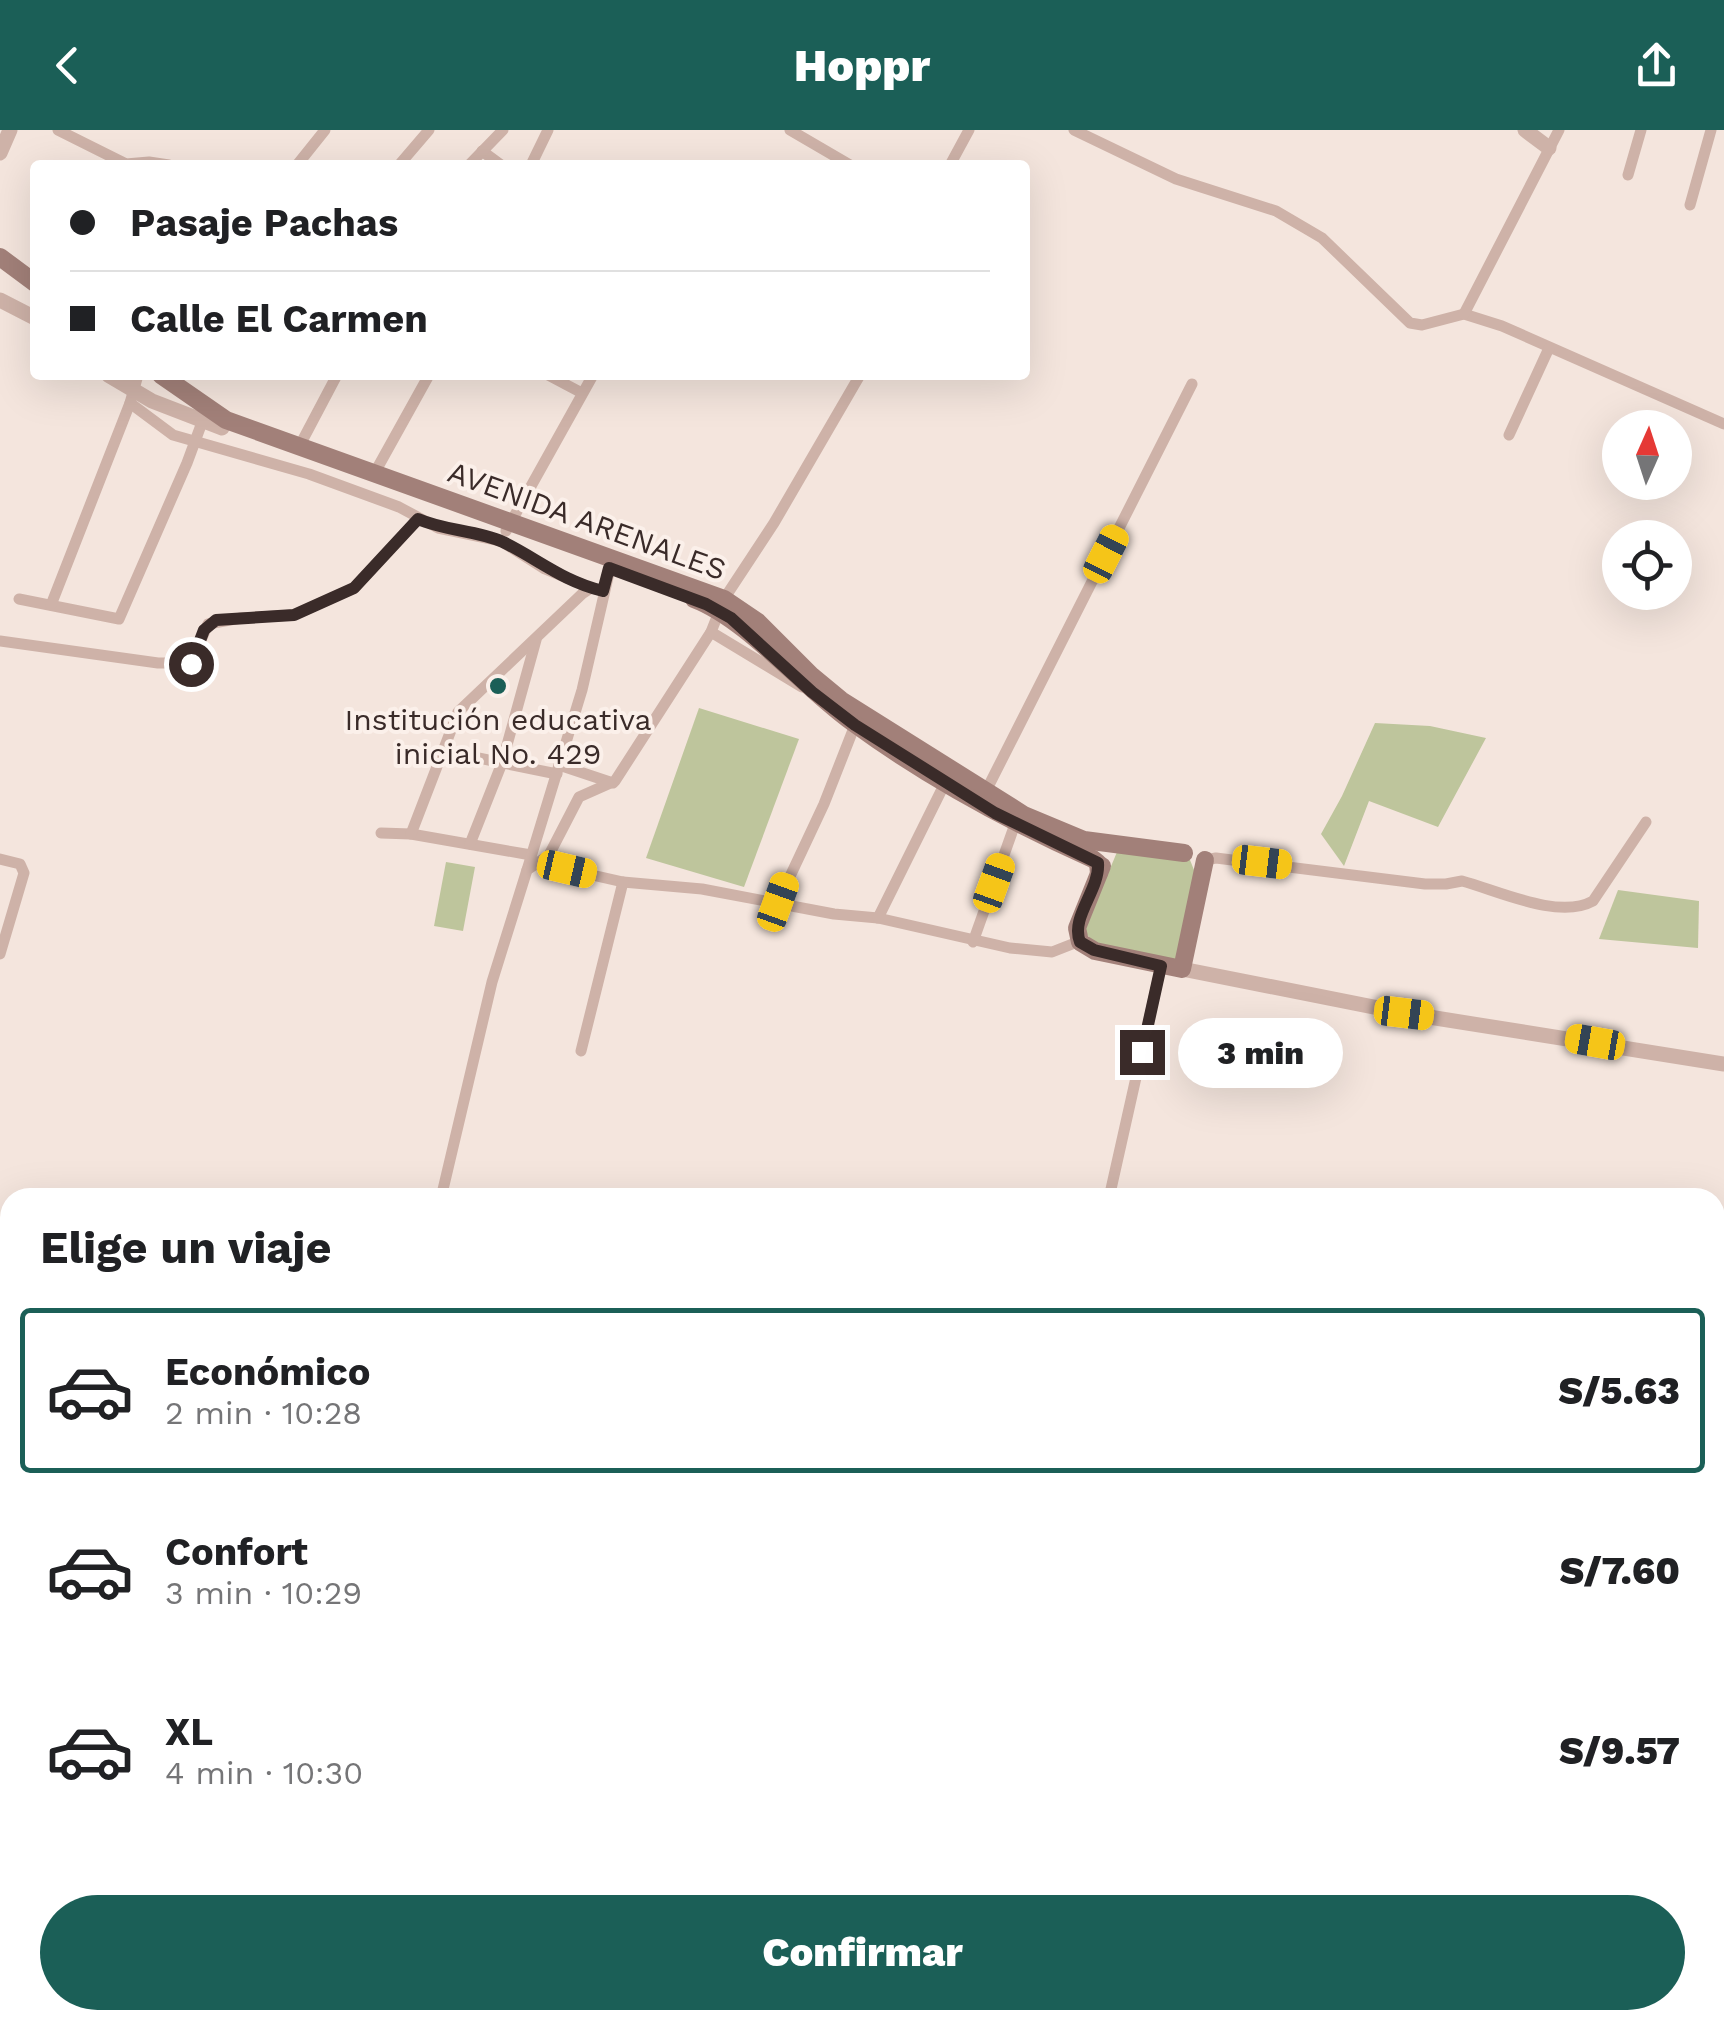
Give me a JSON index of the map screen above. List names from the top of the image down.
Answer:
{
  "streets": {
    "main road": ["AVENIDA ARENALES"]
  },
  "places": ["Institución educativa inicial No. 429"],
  "north": "top",
  "page": {
    "header": "Hoppr",
    "banner": ["Pasaje Pachas", "Calle El Carmen"],
    "bubble": "3 min",
    "heading": "Elige un viaje",
    "list": [
      {
        "name": "Económico",
        "note": "2 min · 10:28",
        "value": "S/5.63"
      },
      {
        "name": "Confort",
        "note": "3 min · 10:29",
        "value": "S/7.60"
      },
      {
        "name": "XL",
        "note": "4 min · 10:30",
        "value": "S/9.57"
      }
    ],
    "buttons": "Confirmar"
  }
}
